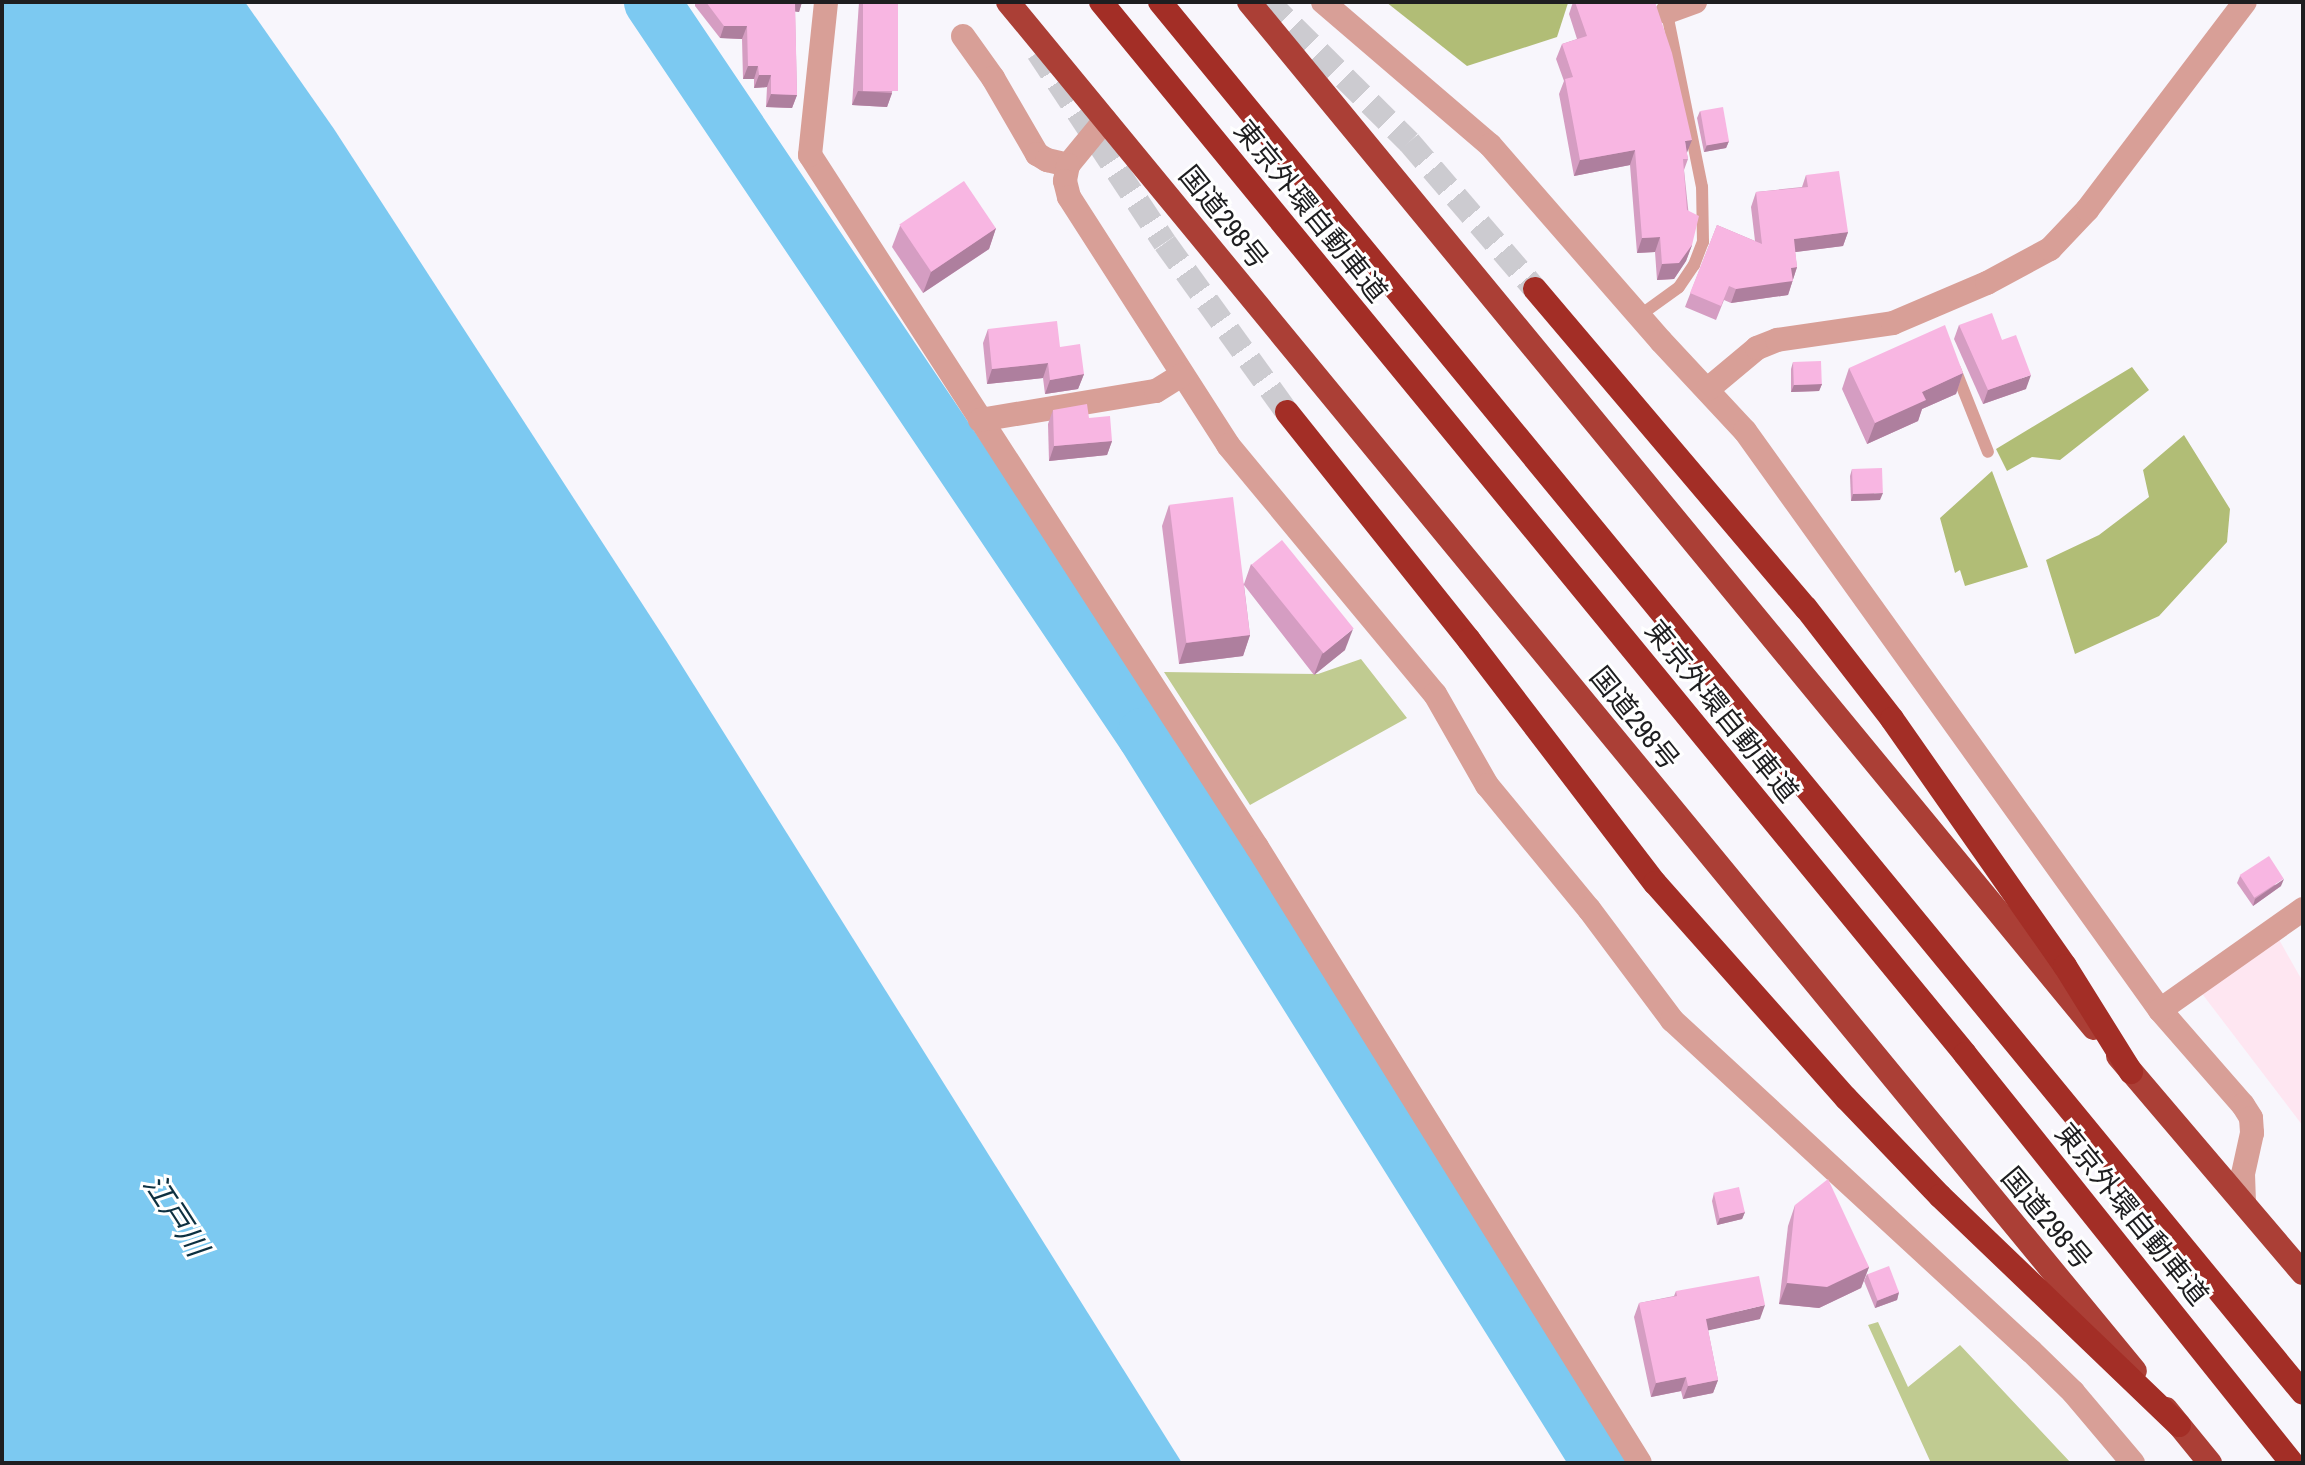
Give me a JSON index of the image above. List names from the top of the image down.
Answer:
{
  "streets": {
    "highway": ["東京外環自動車道", "国道298号"]
  },
  "water": ["江戸川"]
}
